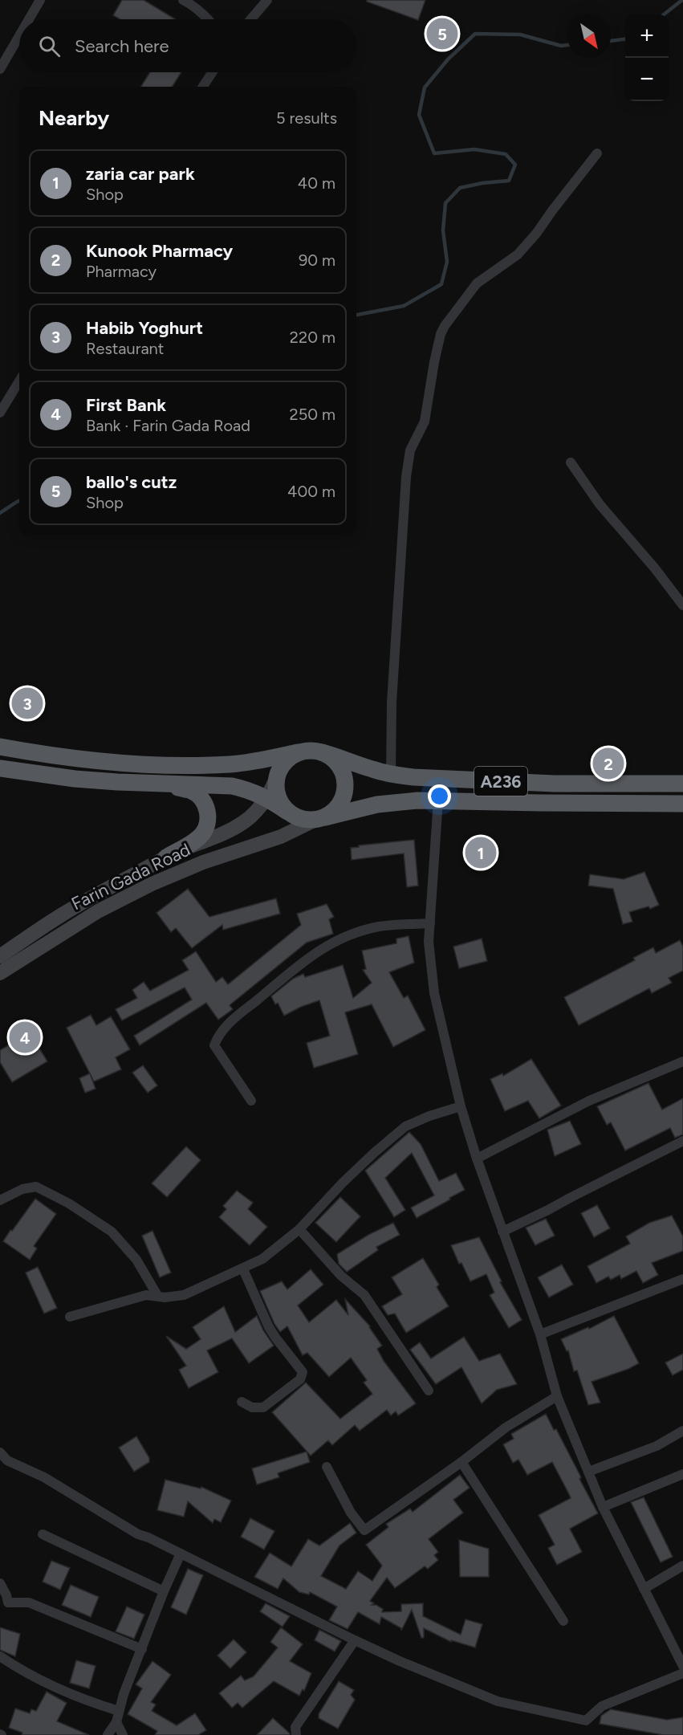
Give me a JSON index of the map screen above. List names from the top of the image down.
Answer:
{
  "streets": {
    "highway": ["A236"],
    "main road": ["Farin Gada Road"]
  },
  "crossings": [
    ["A236", "Farin Gada Road"]
  ],
  "north": "bottom right",
  "page": {
    "map_buttons": ["+", "−"],
    "pins": [
      "5",
      "3",
      "2",
      "1",
      "4"
    ],
    "search": "Search here",
    "heading": ["Nearby", "5 results"],
    "list": [
      {
        "mark": "1",
        "name": "zaria car park",
        "note": "Shop",
        "value": "40 m"
      },
      {
        "mark": "2",
        "name": "Kunook Pharmacy",
        "note": "Pharmacy",
        "value": "90 m"
      },
      {
        "mark": "3",
        "name": "Habib Yoghurt",
        "note": "Restaurant",
        "value": "220 m"
      },
      {
        "mark": "4",
        "name": "First Bank",
        "note": "Bank · Farin Gada Road",
        "value": "250 m"
      },
      {
        "mark": "5",
        "name": "ballo's cutz",
        "note": "Shop",
        "value": "400 m"
      }
    ]
  }
}
